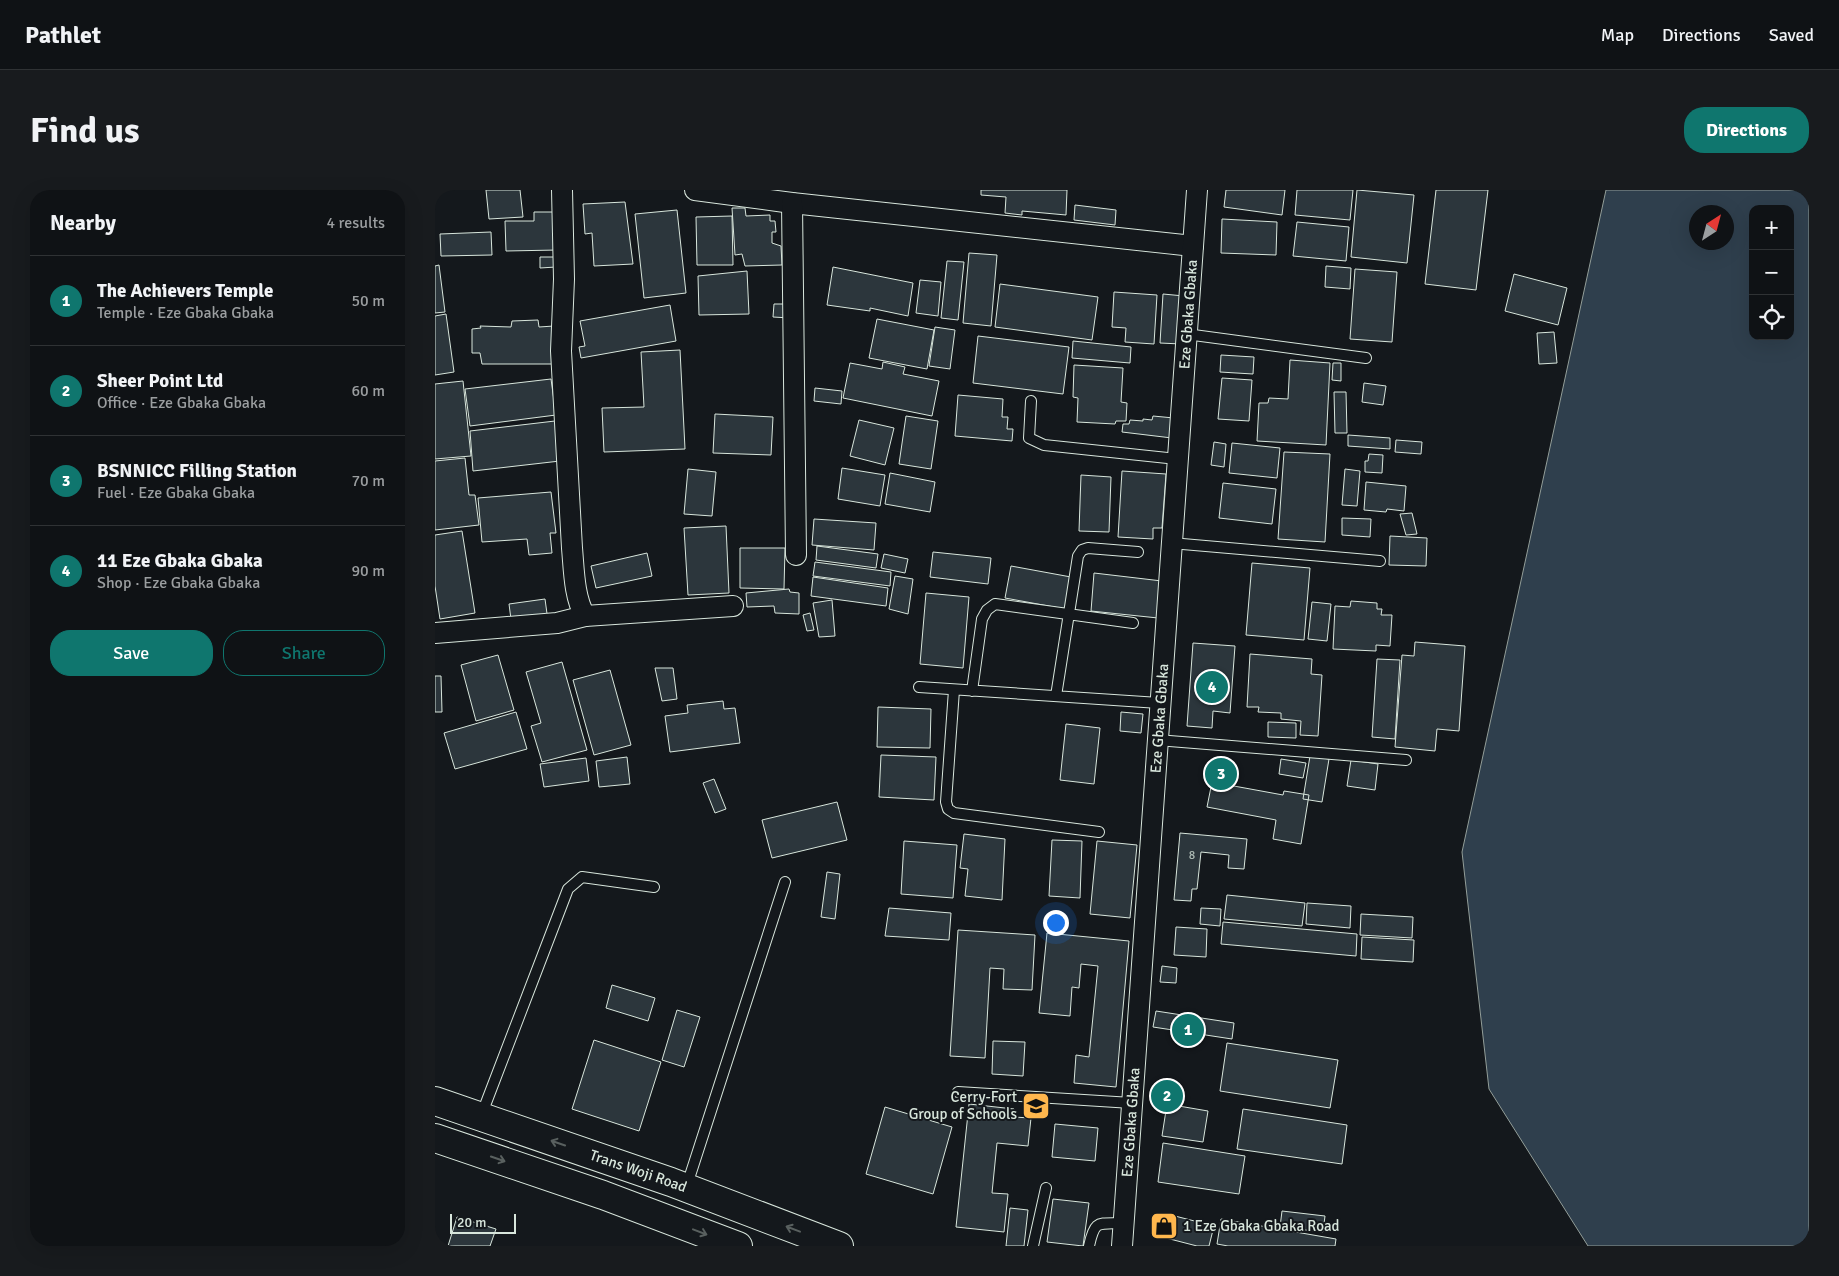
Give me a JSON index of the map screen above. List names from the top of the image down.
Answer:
{
  "streets": {
    "main road": ["Trans Woji Road"],
    "street": ["Eze Gbaka Gbaka"]
  },
  "places": {
    "school or university": ["Cerry-Fort Group of Schools"],
    "shop": ["1 Eze Gbaka Gbaka Road"]
  },
  "house_numbers": ["8"],
  "scale_bar": "20 m",
  "north": "top right",
  "page": {
    "header": "Pathlet",
    "nav": ["Map", "Directions", "Saved"],
    "buttons": [
      "Directions",
      ["Save", "Share"]
    ],
    "title": "Find us",
    "heading": ["Nearby", "4 results"],
    "map_buttons": ["+", "−"],
    "list": [
      {
        "mark": "1",
        "name": "The Achievers Temple",
        "note": "Temple · Eze Gbaka Gbaka",
        "value": "50 m"
      },
      {
        "mark": "2",
        "name": "Sheer Point Ltd",
        "note": "Office · Eze Gbaka Gbaka",
        "value": "60 m"
      },
      {
        "mark": "3",
        "name": "BSNNICC Filling Station",
        "note": "Fuel · Eze Gbaka Gbaka",
        "value": "70 m"
      },
      {
        "mark": "4",
        "name": "11 Eze Gbaka Gbaka",
        "note": "Shop · Eze Gbaka Gbaka",
        "value": "90 m"
      }
    ],
    "pins": [
      "4",
      "3",
      "1",
      "2"
    ],
    "scale": "20 m"
  }
}
